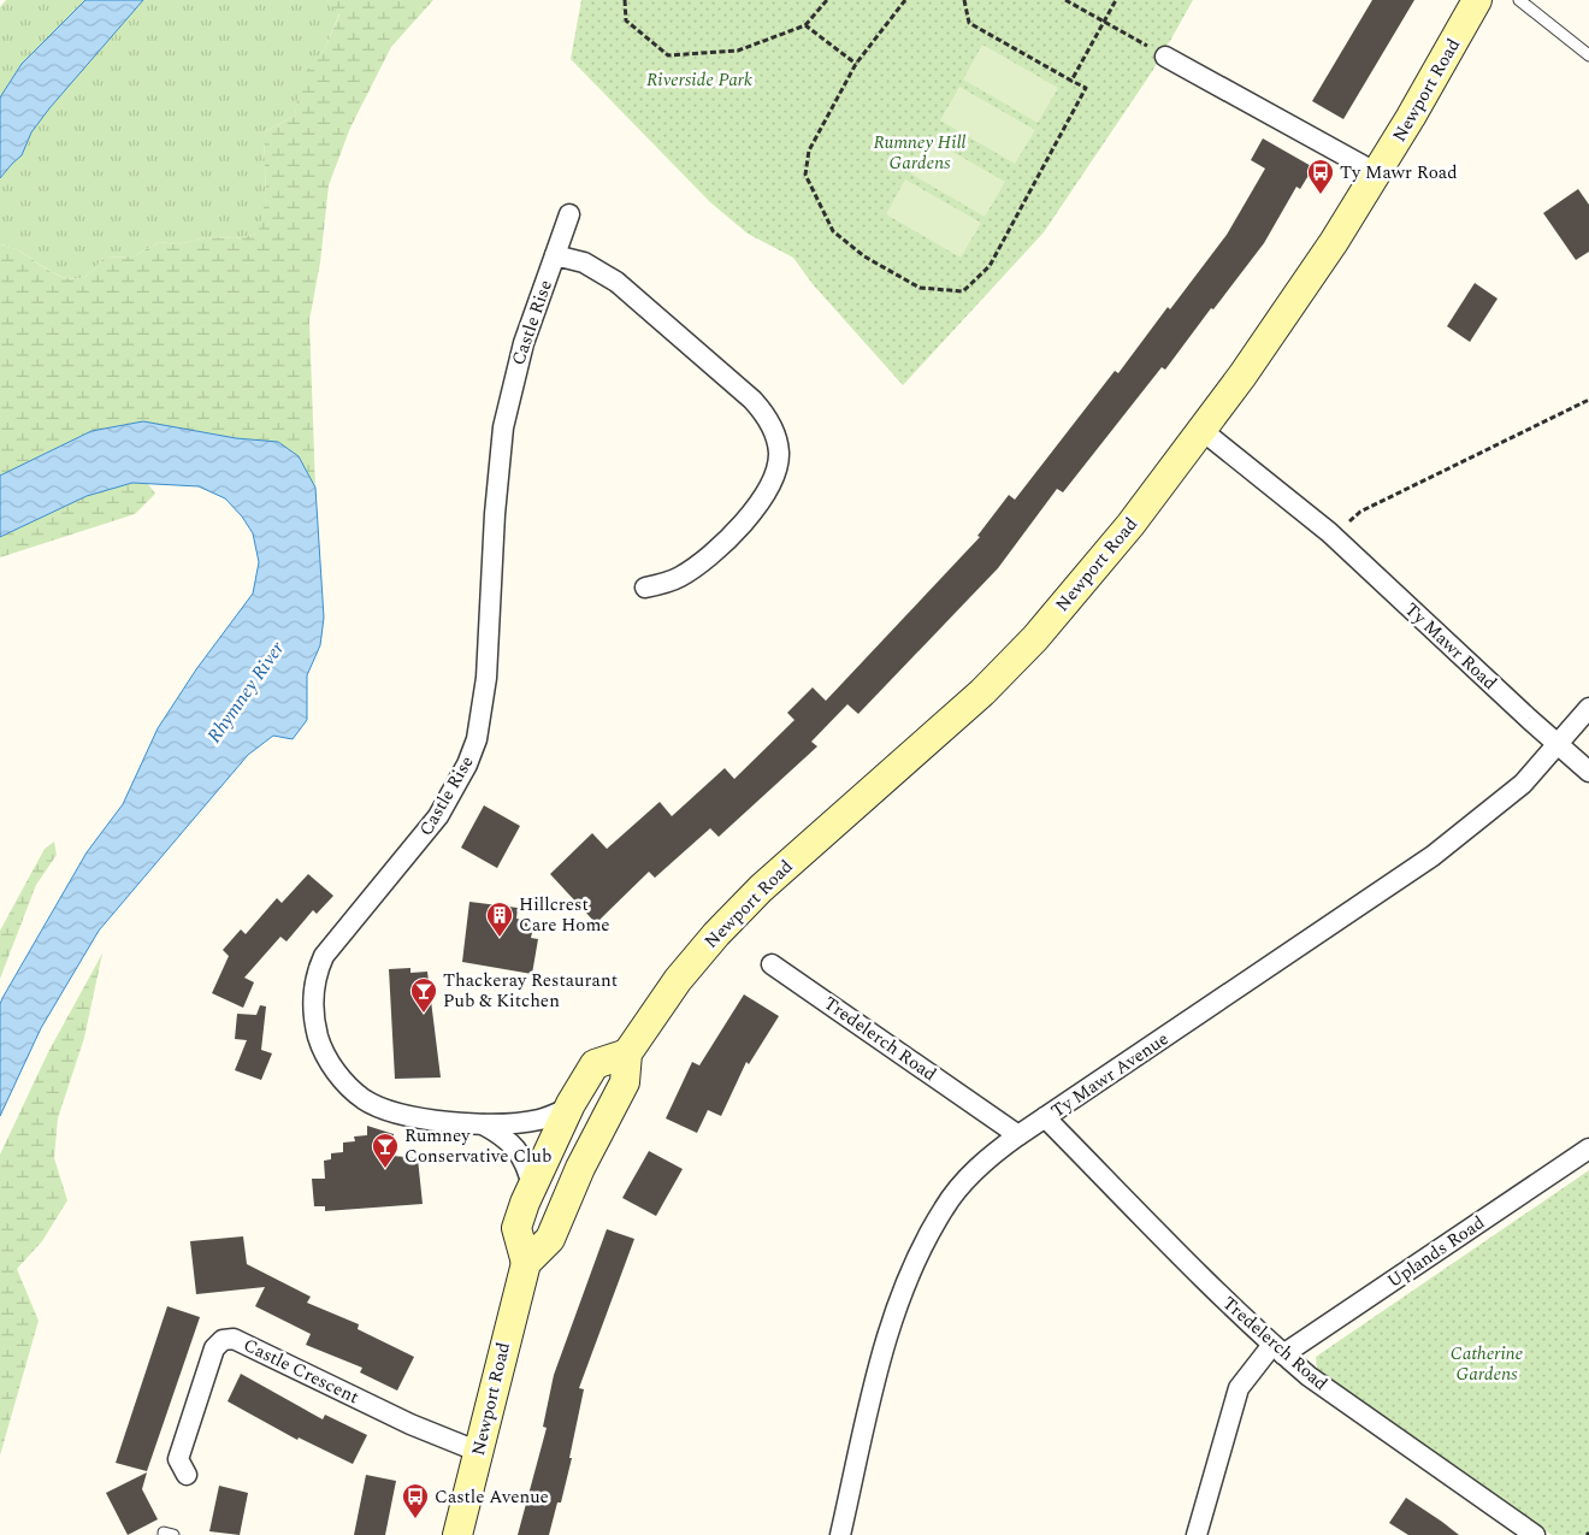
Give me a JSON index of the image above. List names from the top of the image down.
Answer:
{
  "streets": {
    "main road": ["Newport Road"],
    "street": [
      "Castle Rise",
      "Ty Mawr Road",
      "Tredelerch Road",
      "Ty Mawr Avenue",
      "Uplands Road",
      "Castle Crescent"
    ]
  },
  "crossings": [
    ["Newport Road", "Castle Rise"],
    ["Newport Road", "Ty Mawr Road"],
    ["Newport Road", "Castle Crescent"],
    ["Ty Mawr Road", "Ty Mawr Avenue"],
    ["Tredelerch Road", "Ty Mawr Avenue"],
    ["Tredelerch Road", "Uplands Road"]
  ],
  "water": ["Rhymney River"],
  "parks": ["Riverside Park", "Rumney Hill Gardens", "Catherine Gardens"],
  "places": {
    "bus stop": ["Ty Mawr Road", "Castle Avenue"],
    "building": ["Hillcrest Care Home"],
    "bar": ["Thackeray Restaurant Pub & Kitchen", "Rumney Conservative Club"]
  }
}
